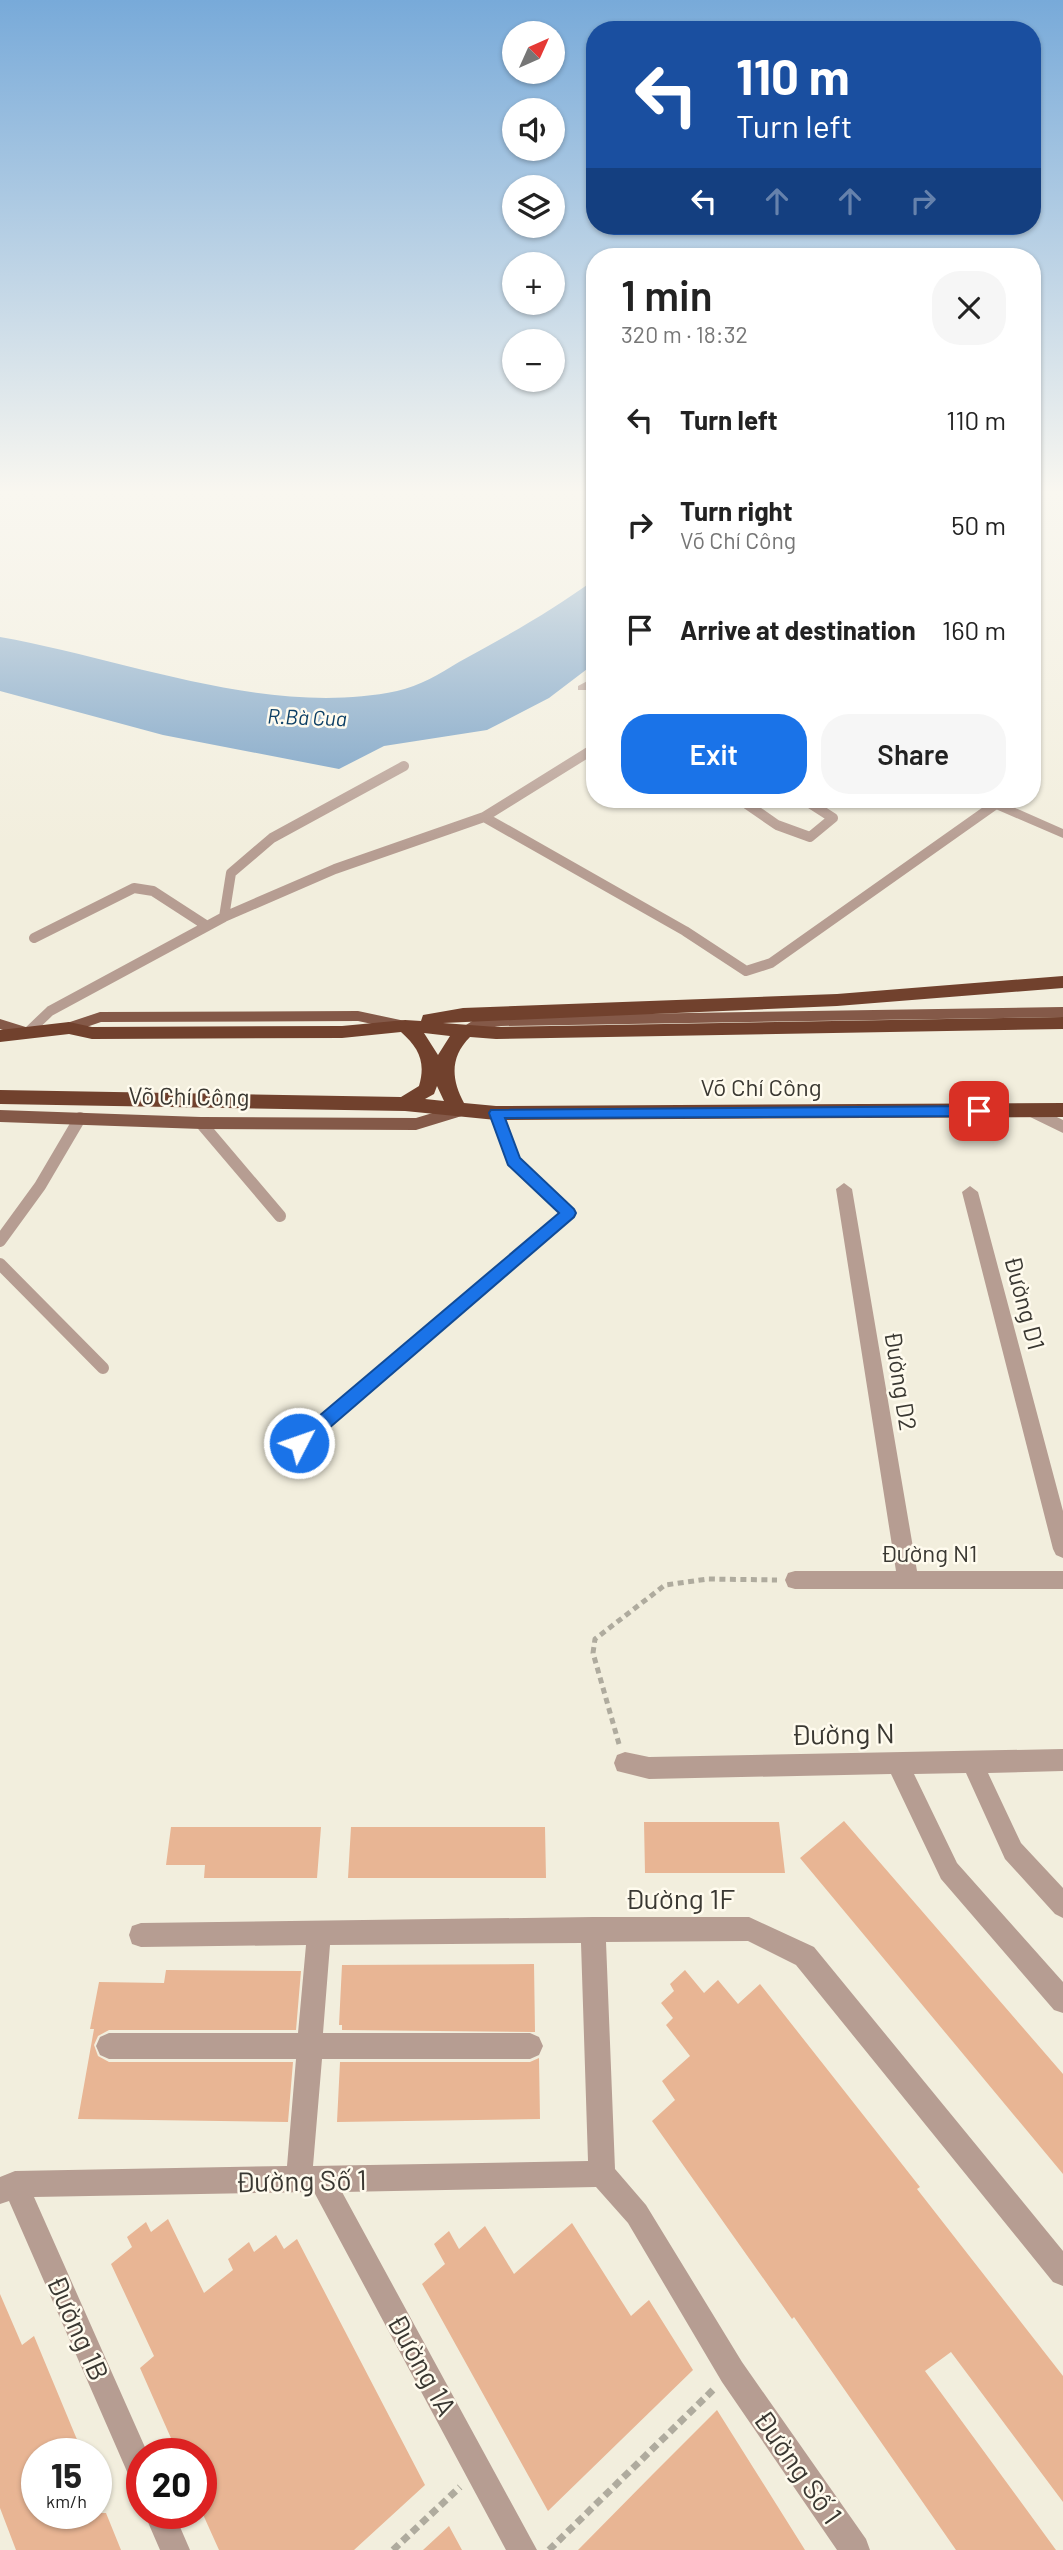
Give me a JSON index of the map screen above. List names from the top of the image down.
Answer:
{
  "streets": {
    "highway": ["Võ Chí Công"],
    "street": [
      "Đường D1",
      "Đường D2",
      "Đường N1",
      "Đường N",
      "Đường 1F",
      "Đường Số 1",
      "Đường 1B",
      "Đường 1A"
    ]
  },
  "crossings": [
    ["Đường D2", "Đường N1"],
    ["Đường Số 1", "Đường 1B"],
    ["Đường Số 1", "Đường 1A"]
  ],
  "water": ["R.Bà Cua"],
  "north": "top right",
  "page": {
    "map_buttons": ["+", "−"],
    "turn": ["110 m", "Turn left"],
    "heading": ["1 min", "320 m · 18:32"],
    "list": [
      {
        "name": "Turn left",
        "value": "110 m"
      },
      {
        "name": "Turn right",
        "note": "Võ Chí Công",
        "value": "50 m"
      },
      {
        "name": "Arrive at destination",
        "value": "160 m"
      }
    ],
    "buttons": ["Exit", "Share"],
    "speed": "15 km/h",
    "limit": "20"
  }
}
